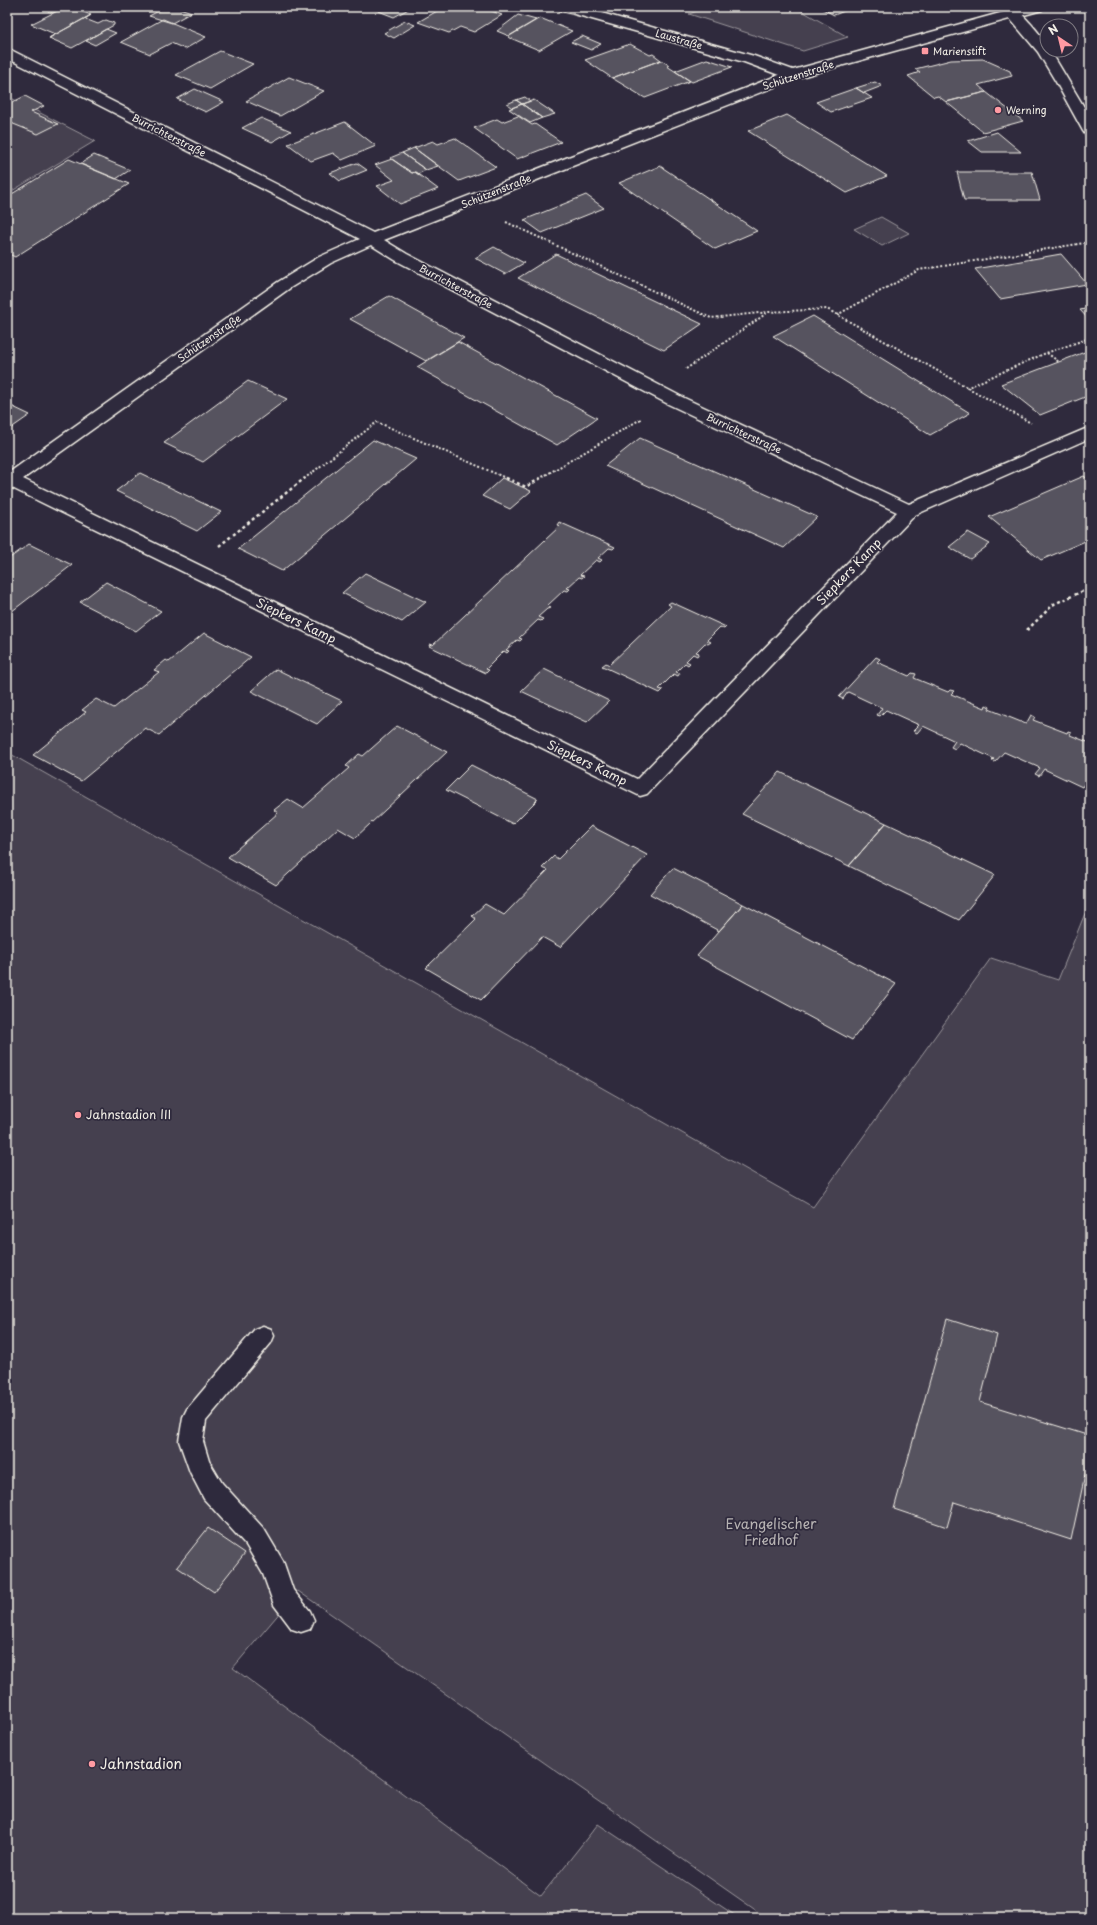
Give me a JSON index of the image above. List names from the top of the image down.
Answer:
{
  "streets": {
    "street": [
      "Laustraße",
      "Schützenstraße",
      "Burrichterstraße",
      "Siepkers Kamp"
    ]
  },
  "crossings": [
    ["Laustraße", "Schützenstraße"],
    ["Schützenstraße", "Burrichterstraße"],
    ["Schützenstraße", "Siepkers Kamp"],
    ["Burrichterstraße", "Siepkers Kamp"]
  ],
  "parks": ["Evangelischer Friedhof"],
  "places": {
    "transit": ["Marienstift"],
    "other": ["Werning", "Jahnstadion III", "Jahnstadion"]
  },
  "north": "top left"
}
